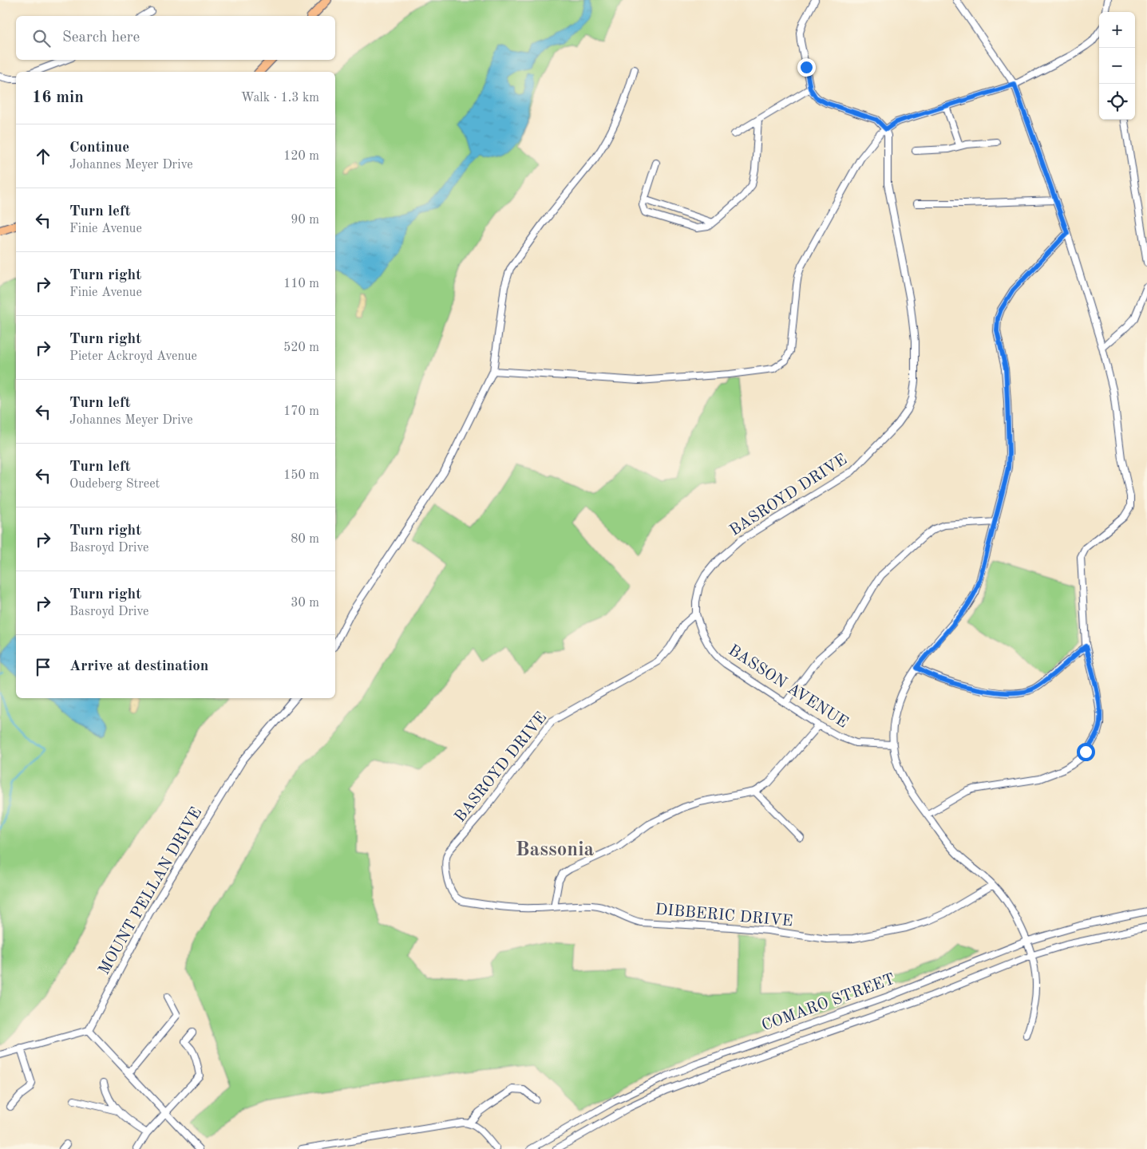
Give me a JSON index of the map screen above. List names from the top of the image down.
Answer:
{
  "streets": {
    "street": [
      "BASROYD DRIVE",
      "BASSON AVENUE",
      "MOUNT PELLAN DRIVE",
      "DIBBERIC DRIVE",
      "COMARO STREET"
    ]
  },
  "crossings": [
    ["BASROYD DRIVE", "BASSON AVENUE"],
    ["BASROYD DRIVE", "DIBBERIC DRIVE"]
  ],
  "districts": ["Bassonia"],
  "page": {
    "map_buttons": ["+", "−"],
    "search": "Search here",
    "heading": ["16 min", "Walk · 1.3 km"],
    "list": [
      ["Continue", "Johannes Meyer Drive", "120 m"],
      ["Turn left", "Finie Avenue", "90 m"],
      ["Turn right", "Finie Avenue", "110 m"],
      ["Turn right", "Pieter Ackroyd Avenue", "520 m"],
      ["Turn left", "Johannes Meyer Drive", "170 m"],
      ["Turn left", "Oudeberg Street", "150 m"],
      ["Turn right", "Basroyd Drive", "80 m"],
      ["Turn right", "Basroyd Drive", "30 m"],
      "Arrive at destination"
    ]
  }
}
